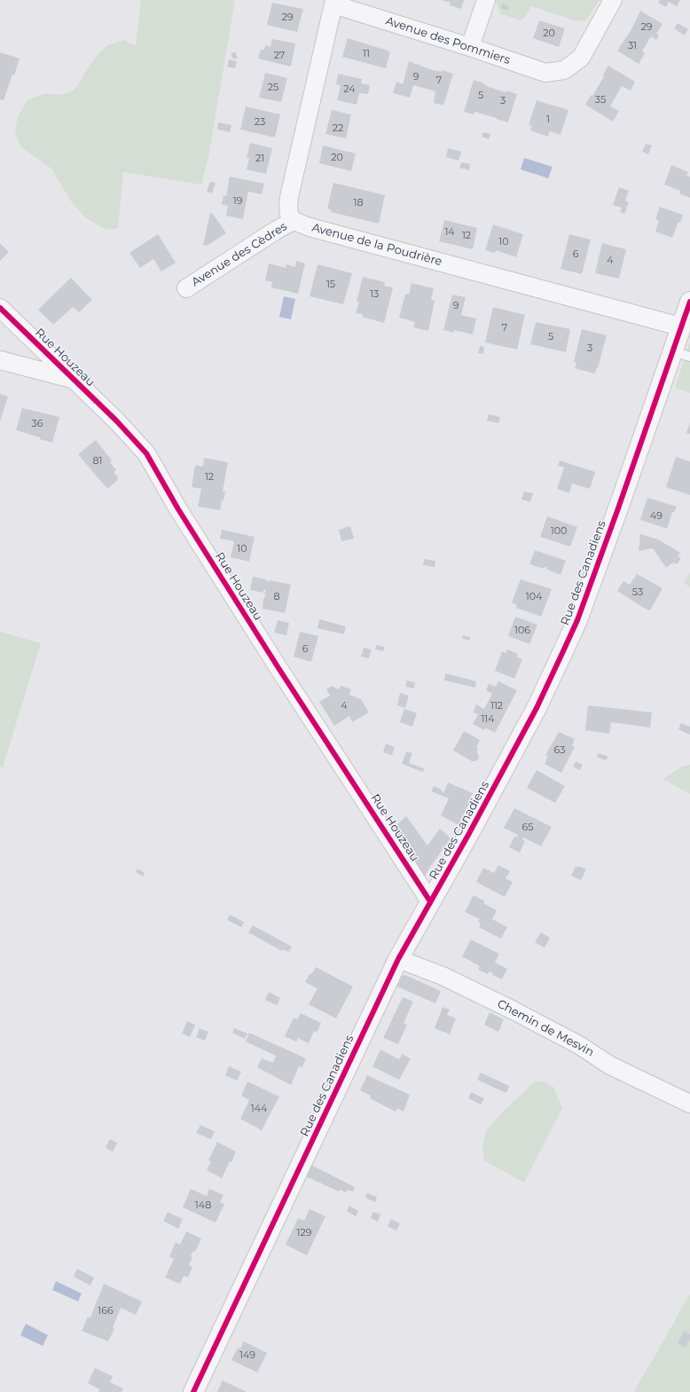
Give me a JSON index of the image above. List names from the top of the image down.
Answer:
{
  "streets": {
    "street": [
      "Avenue des Pommiers",
      "Avenue de la Poudrière",
      "Avenue des Cèdres",
      "Rue Houzeau",
      "Rue des Canadiens",
      "Chemin de Mesvin"
    ]
  },
  "crossings": [
    ["Avenue de la Poudrière", "Avenue des Cèdres"],
    ["Avenue de la Poudrière", "Rue des Canadiens"],
    ["Rue Houzeau", "Rue des Canadiens"],
    ["Rue des Canadiens", "Chemin de Mesvin"]
  ],
  "house_numbers": [
    "29",
    "29",
    "20",
    "31",
    "11",
    "27",
    "9",
    "7",
    "25",
    "24",
    "5",
    "35",
    "3",
    "1",
    "23",
    "22",
    "20",
    "21",
    "19",
    "18",
    "14",
    "12",
    "10",
    "6",
    "4",
    "15",
    "13",
    "9",
    "7",
    "5",
    "3",
    "36",
    "81",
    "12",
    "49",
    "100",
    "10",
    "53",
    "8",
    "104",
    "106",
    "6",
    "4",
    "112",
    "114",
    "63",
    "65",
    "144",
    "148",
    "129",
    "166",
    "149"
  ]
}
